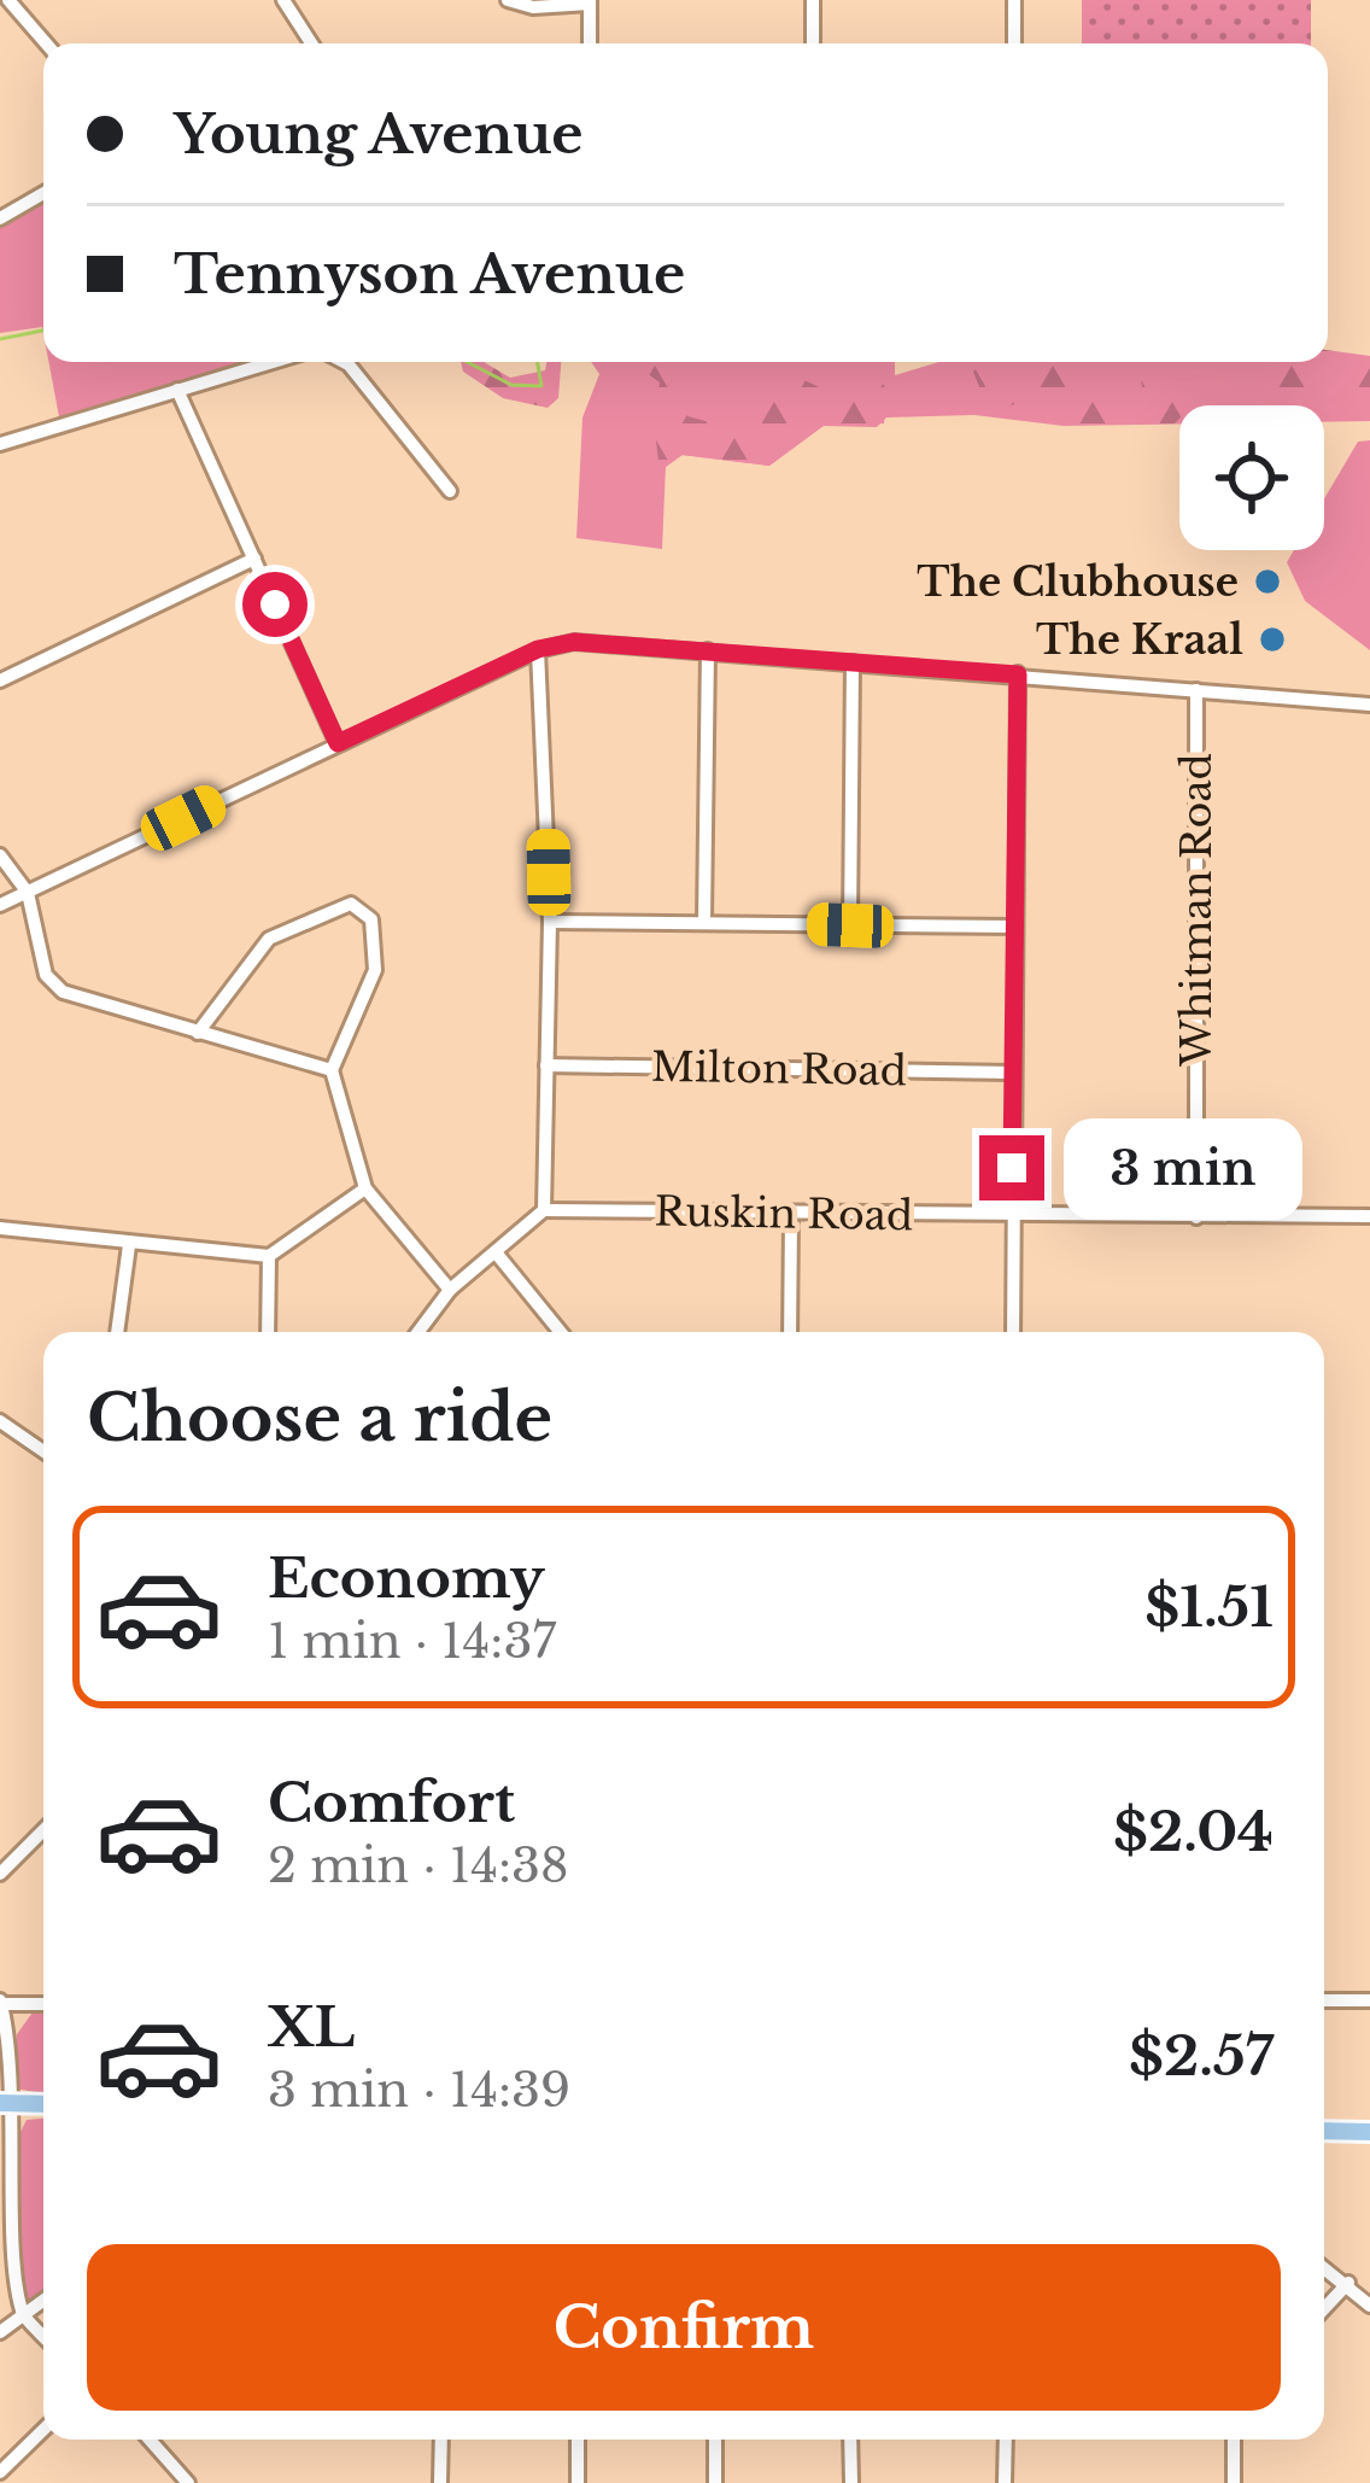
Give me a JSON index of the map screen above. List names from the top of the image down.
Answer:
{
  "streets": {
    "street": ["Whitman Road", "Milton Road", "Ruskin Road"]
  },
  "crossings": [
    ["Whitman Road", "Ruskin Road"]
  ],
  "places": ["The Clubhouse", "The Kraal"],
  "page": {
    "banner": ["Young Avenue", "Tennyson Avenue"],
    "bubble": "3 min",
    "heading": "Choose a ride",
    "list": [
      {
        "name": "Economy",
        "note": "1 min · 14:37",
        "value": "$1.51"
      },
      {
        "name": "Comfort",
        "note": "2 min · 14:38",
        "value": "$2.04"
      },
      {
        "name": "XL",
        "note": "3 min · 14:39",
        "value": "$2.57"
      }
    ],
    "buttons": "Confirm"
  }
}
